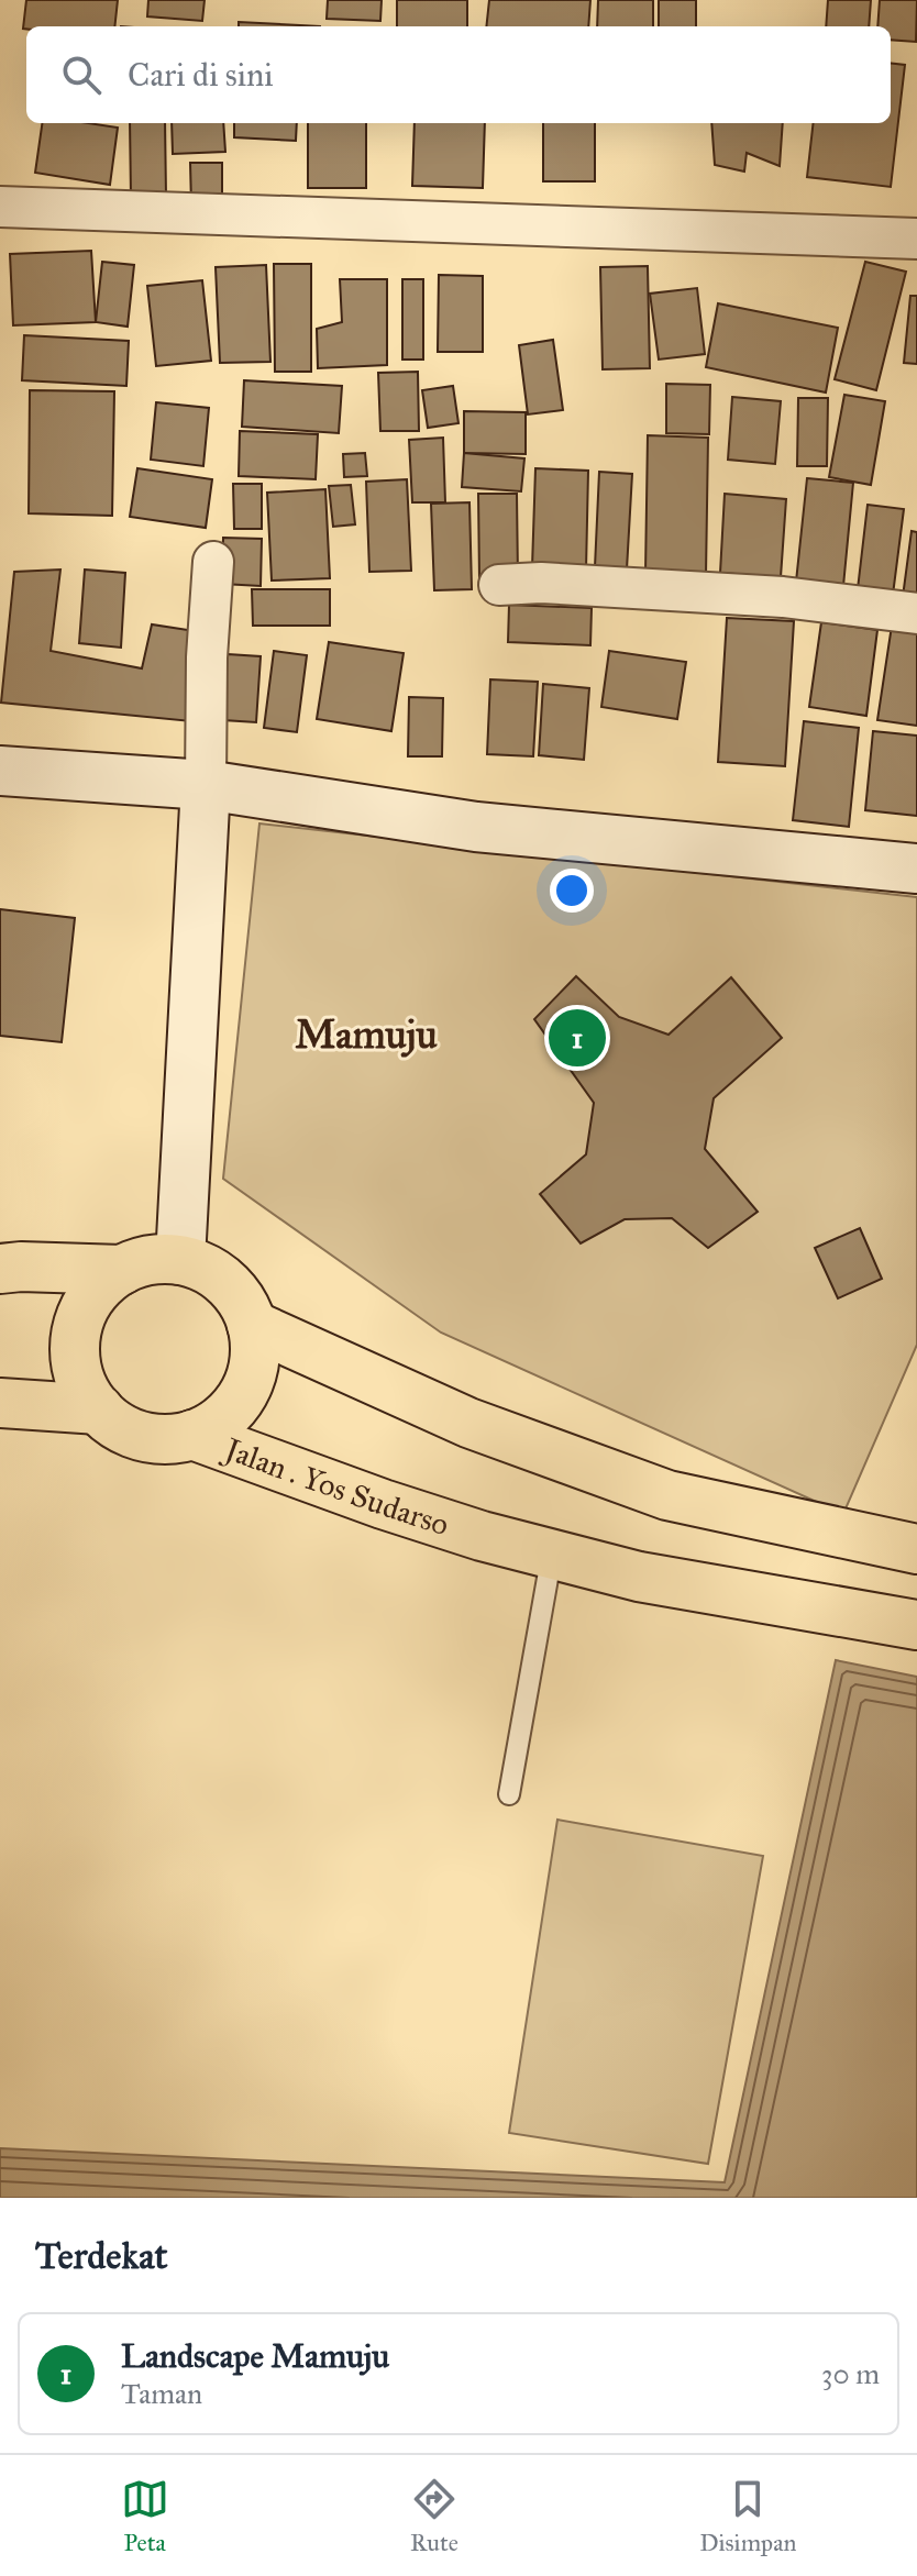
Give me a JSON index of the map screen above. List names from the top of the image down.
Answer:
{
  "streets": {
    "highway": ["Jalan . Yos Sudarso"]
  },
  "districts": ["Mamuju"],
  "page": {
    "search": "Cari di sini",
    "pins": "1",
    "heading": "Terdekat",
    "list": [
      {
        "mark": "1",
        "name": "Landscape Mamuju",
        "note": "Taman",
        "value": "30 m"
      }
    ],
    "nav": ["Peta", "Rute", "Disimpan"]
  }
}
